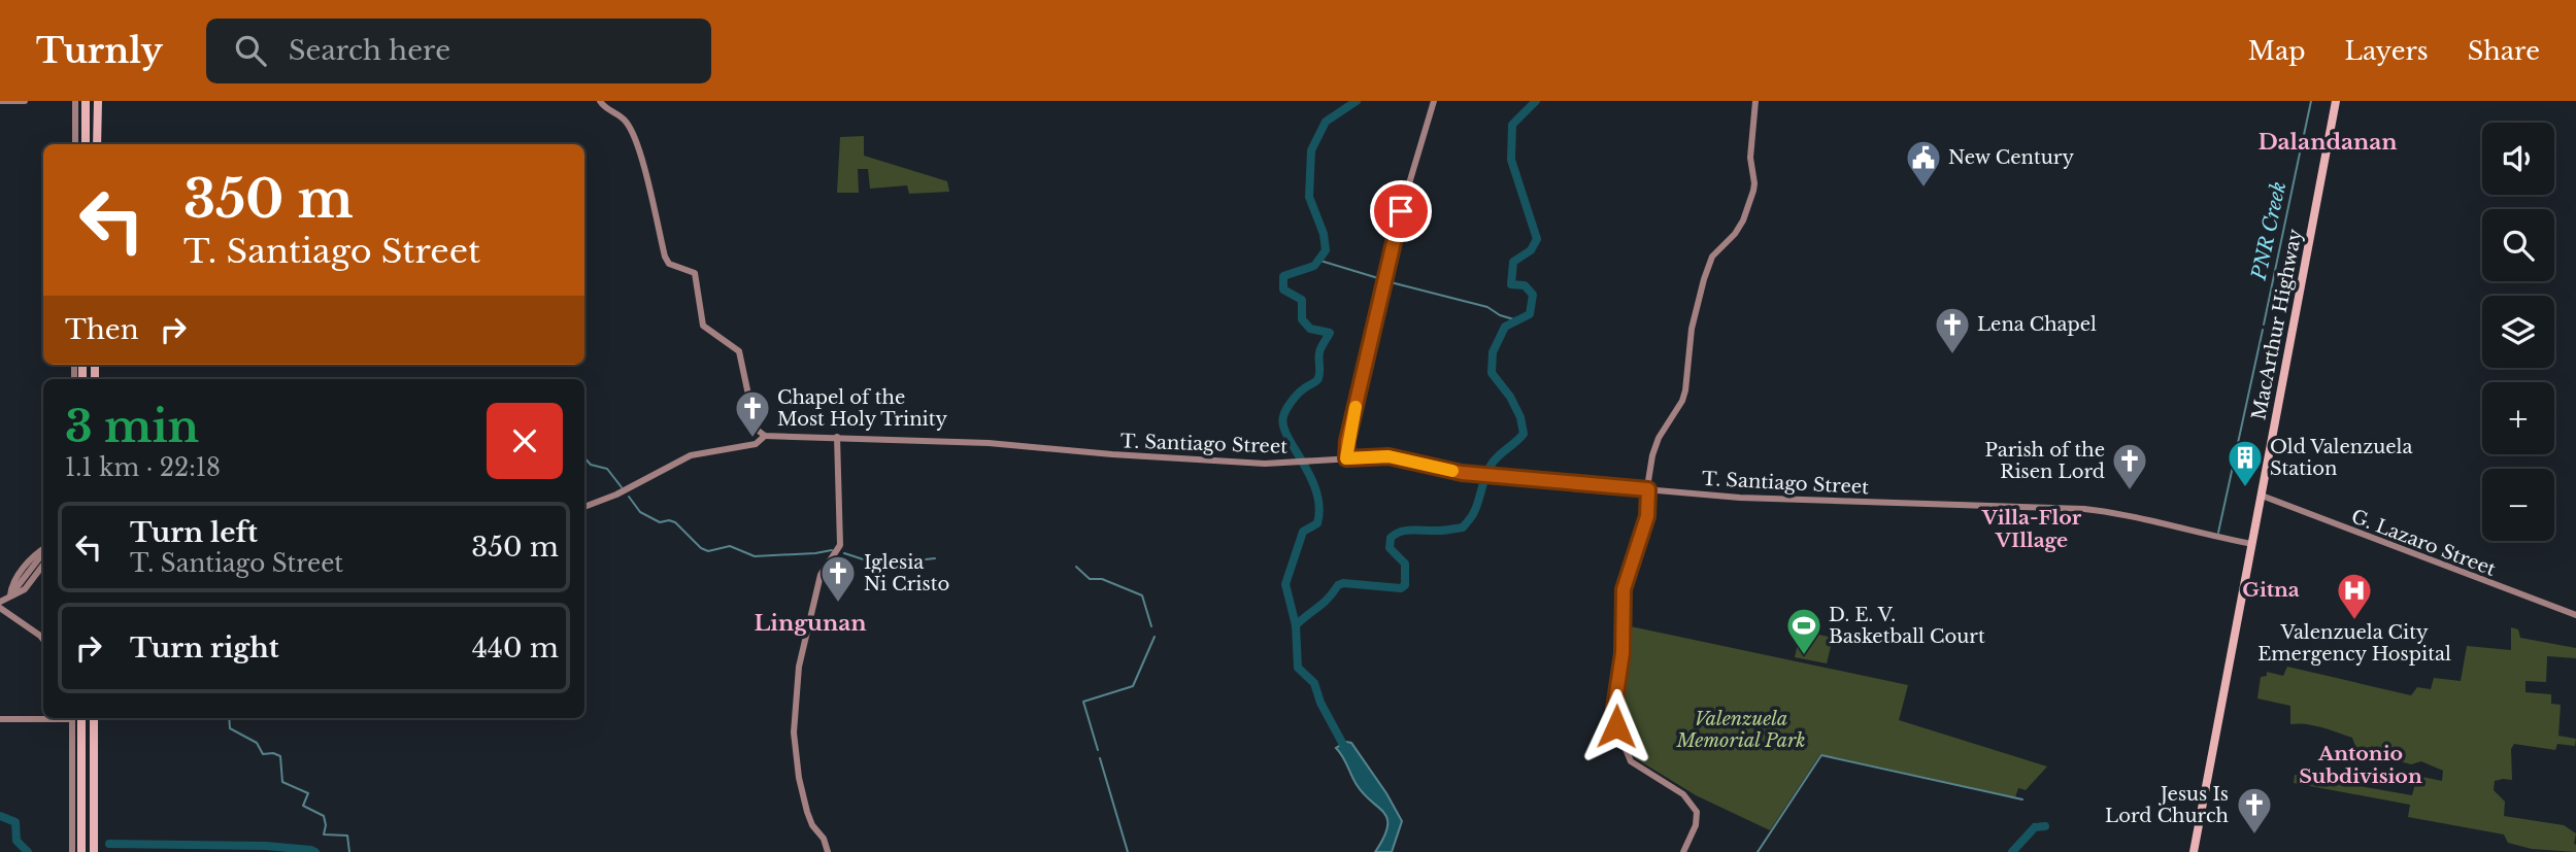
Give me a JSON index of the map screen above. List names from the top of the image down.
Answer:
{
  "streets": {
    "highway": ["MacArthur Highway"],
    "street": ["T. Santiago Street", "G. Lazaro Street"]
  },
  "crossings": [
    ["MacArthur Highway", "T. Santiago Street"],
    ["MacArthur Highway", "G. Lazaro Street"]
  ],
  "districts": [
    "Dalandanan",
    "Villa-Flor VIllage",
    "Gitna",
    "Lingunan",
    "Antonio Subdivision"
  ],
  "water": ["PNR Creek"],
  "parks": ["Valenzuela Memorial Park"],
  "places": {
    "public building": ["New Century"],
    "church": [
      "Lena Chapel",
      "Chapel of the Most Holy Trinity",
      "Parish of the Risen Lord",
      "Iglesia Ni Cristo",
      "Jesus Is Lord Church"
    ],
    "building": ["Old Valenzuela Station"],
    "hospital": ["Valenzuela City Emergency Hospital"],
    "sports": ["D. E. V. Basketball Court"]
  },
  "page": {
    "header": "Turnly",
    "search": "Search here",
    "nav": ["Map", "Layers", "Share"],
    "map_buttons": ["+", "−"],
    "turn": ["350 m", "T. Santiago Street"],
    "then": "Then",
    "heading": ["3 min", "1.1 km · 22:18"],
    "list": [
      {
        "name": "Turn left",
        "note": "T. Santiago Street",
        "value": "350 m"
      },
      {
        "name": "Turn right",
        "value": "440 m"
      }
    ]
  }
}
